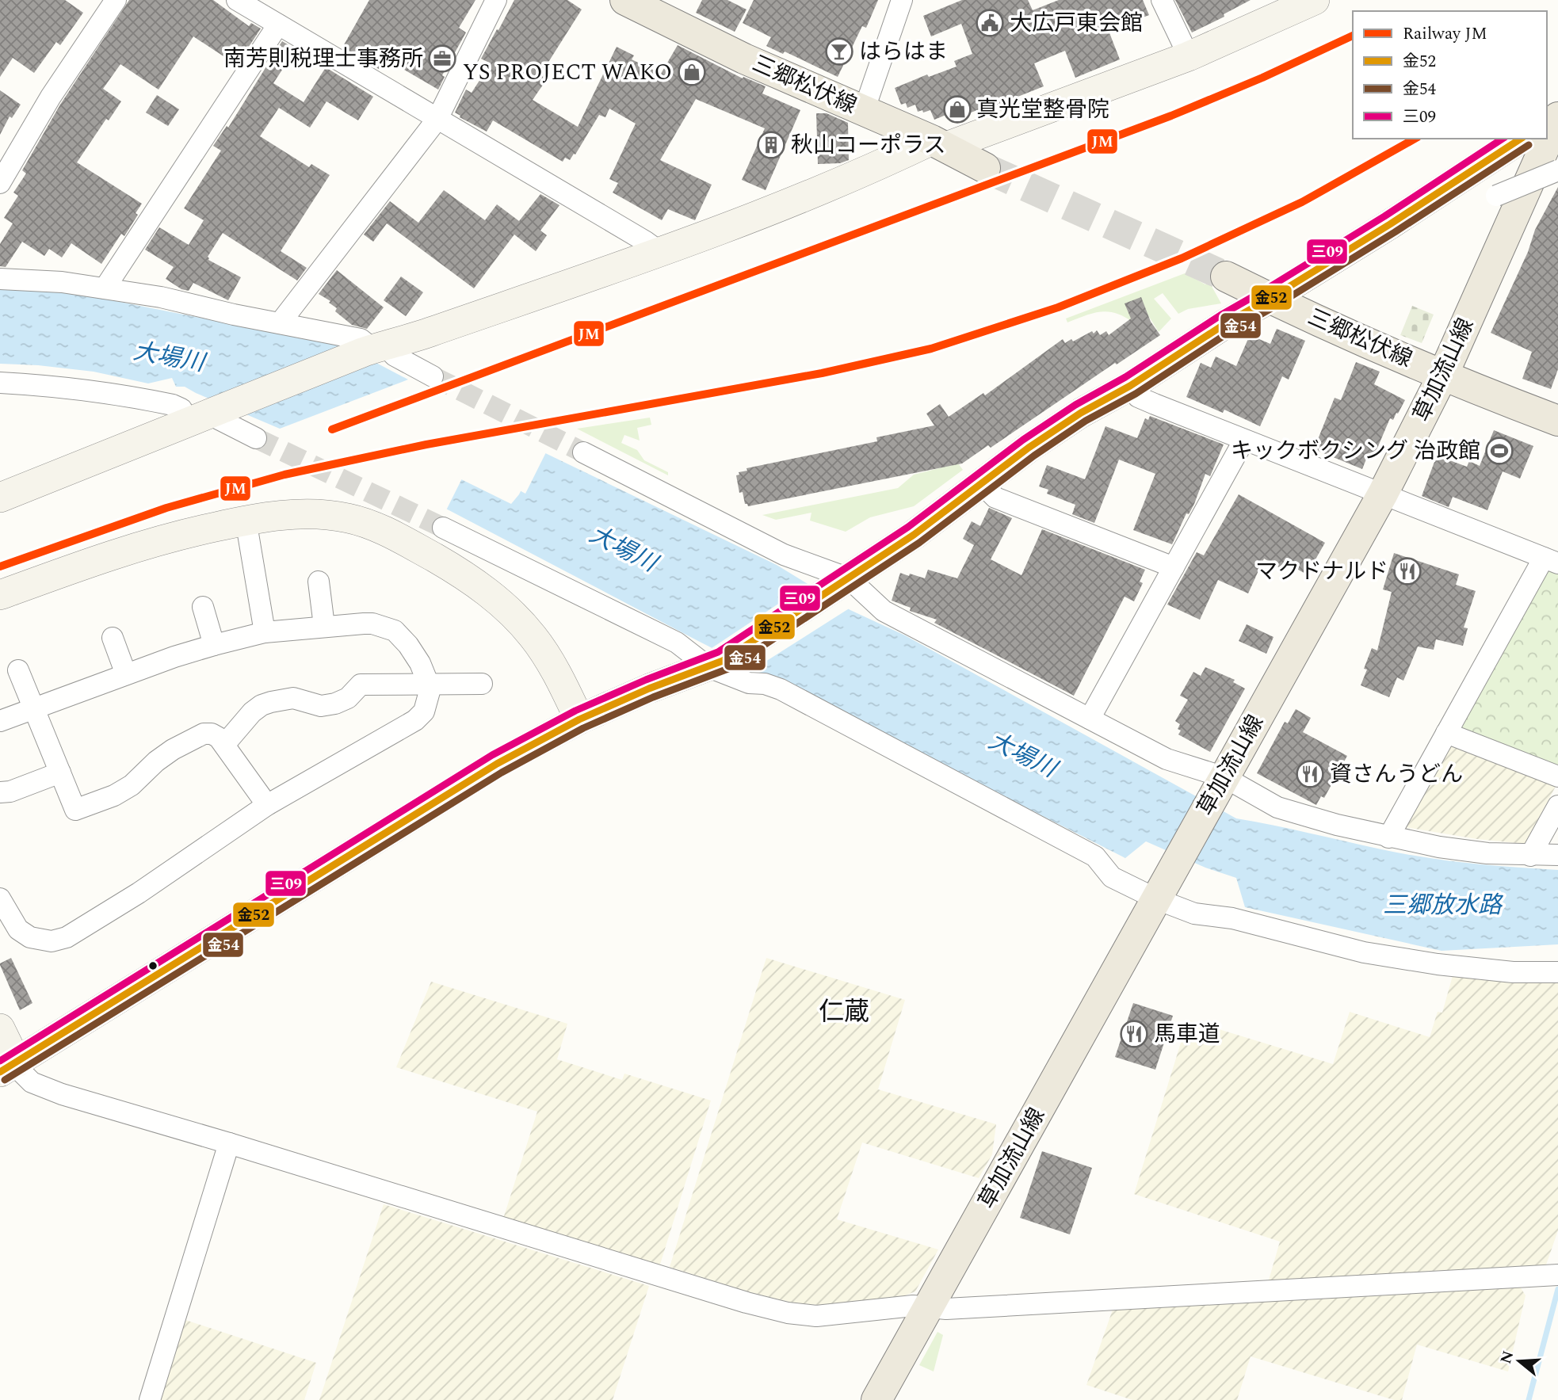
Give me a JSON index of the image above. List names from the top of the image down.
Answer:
{
  "streets": {
    "main road": ["三郷松伏線", "草加流山線"]
  },
  "crossings": [
    ["三郷松伏線", "草加流山線"]
  ],
  "districts": ["仁蔵"],
  "water": ["大場川", "三郷放水路"],
  "places": {
    "public building": ["大広戸東会館"],
    "bar": ["はらはま"],
    "office": ["南芳則税理士事務所"],
    "shop": ["YS PROJECT WAKO", "真光堂整骨院"],
    "building": ["秋山コーポラス"],
    "sports": ["キックボクシング 治政館"],
    "restaurant": ["マクドナルド", "資さんうどん", "馬車道"]
  },
  "lines": [
    "rail line JM",
    "transit line 金52",
    "transit line 三09",
    "transit line 金54"
  ],
  "legend": [
    "Railway JM",
    "金52",
    "金54",
    "三09"
  ],
  "north": "left"
}
